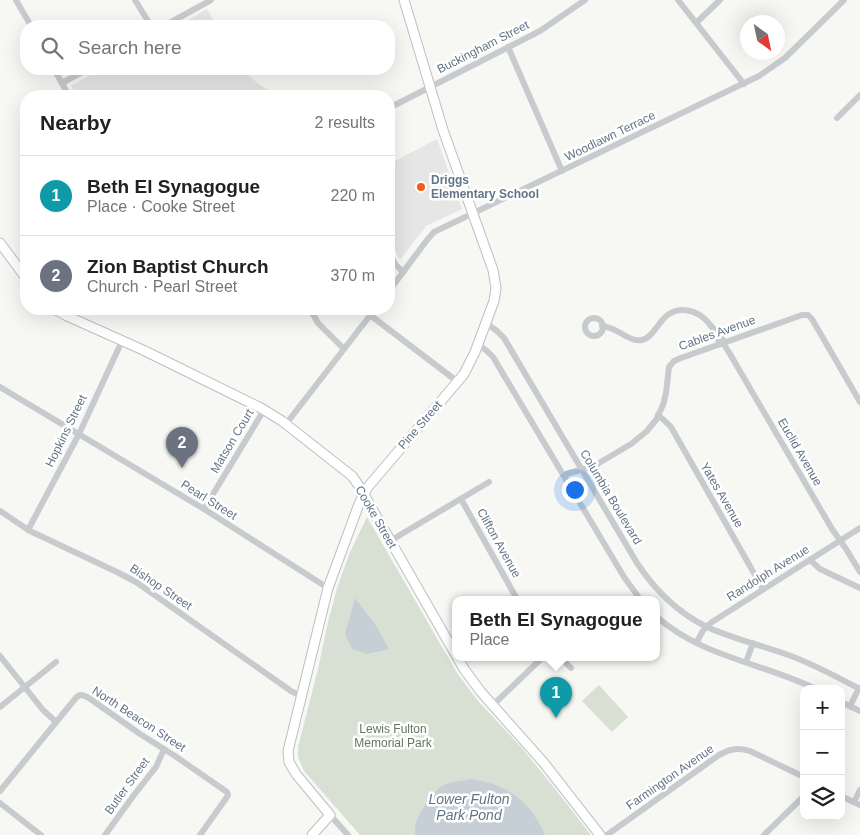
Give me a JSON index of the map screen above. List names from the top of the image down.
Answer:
{
  "streets": {
    "street": [
      "Buckingham Street",
      "Woodlawn Terrace",
      "Cables Avenue",
      "Pine Street",
      "Hopkins Street",
      "Matson Court",
      "Euclid Avenue",
      "Yates Avenue",
      "Columbia Boulevard",
      "Pearl Street",
      "Cooke Street",
      "Clifton Avenue",
      "Randolph Avenue",
      "Bishop Street",
      "North Beacon Street",
      "Farmington Avenue",
      "Butler Street"
    ]
  },
  "crossings": [
    ["Buckingham Street", "Pine Street"],
    ["Woodlawn Terrace", "Pine Street"],
    ["Cables Avenue", "Euclid Avenue"],
    ["Cables Avenue", "Yates Avenue"],
    ["Cables Avenue", "Columbia Boulevard"],
    ["Pine Street", "Columbia Boulevard"],
    ["Pine Street", "Pearl Street"],
    ["Pine Street", "Cooke Street"],
    ["Pine Street", "Bishop Street"],
    ["Hopkins Street", "Pearl Street"],
    ["Hopkins Street", "Cooke Street"],
    ["Hopkins Street", "Bishop Street"],
    ["Matson Court", "Pearl Street"],
    ["Matson Court", "Cooke Street"],
    ["Euclid Avenue", "Randolph Avenue"],
    ["Yates Avenue", "Randolph Avenue"],
    ["Columbia Boulevard", "Randolph Avenue"],
    ["North Beacon Street", "Butler Street"]
  ],
  "water": ["Lower Fulton Park Pond"],
  "parks": ["Lewis Fulton Memorial Park"],
  "places": ["Driggs Elementary School"],
  "north": "bottom right",
  "page": {
    "search": "Search here",
    "heading": ["Nearby", "2 results"],
    "list": [
      {
        "mark": "1",
        "name": "Beth El Synagogue",
        "note": "Place · Cooke Street",
        "value": "220 m"
      },
      {
        "mark": "2",
        "name": "Zion Baptist Church",
        "note": "Church · Pearl Street",
        "value": "370 m"
      }
    ],
    "pins": ["2", "1"],
    "popup": ["Beth El Synagogue", "Place"],
    "map_buttons": ["+", "−"]
  }
}
